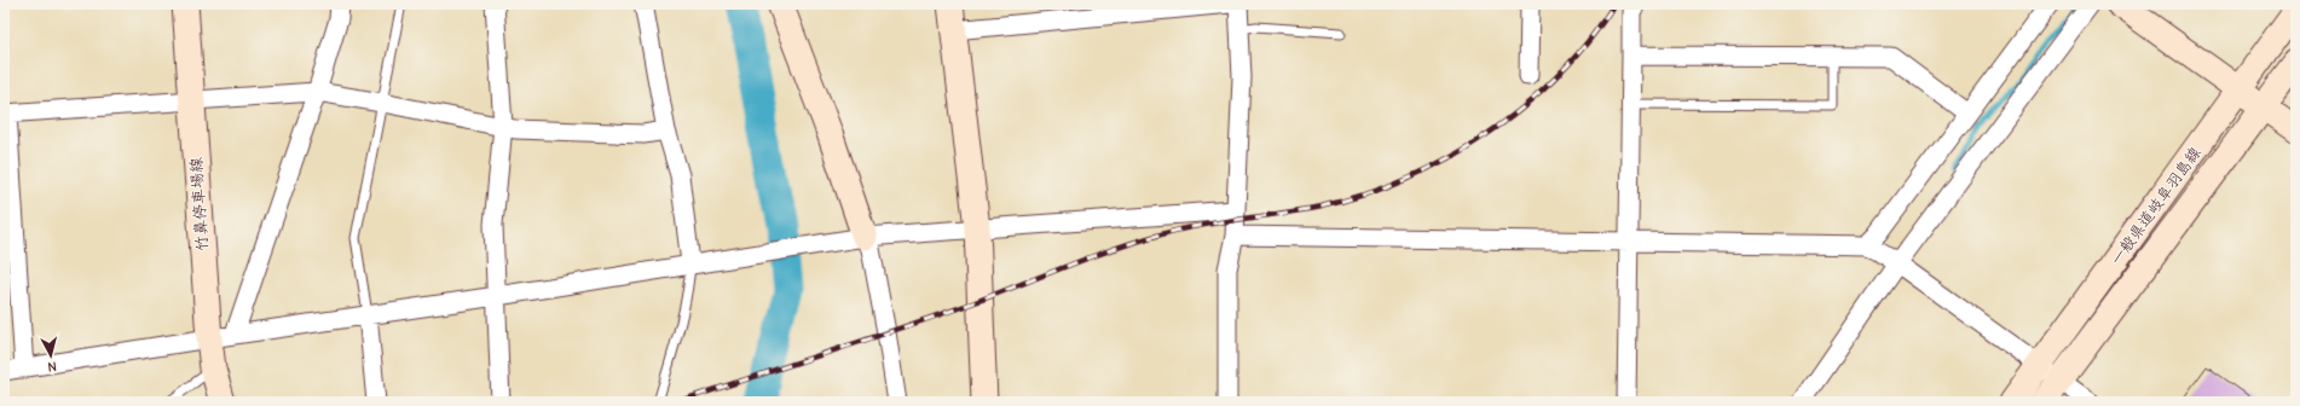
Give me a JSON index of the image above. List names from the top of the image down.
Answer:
{
  "streets": {
    "main road": ["竹鼻停車場線", "一般県道岐阜羽島線"]
  },
  "north": "bottom"
}
